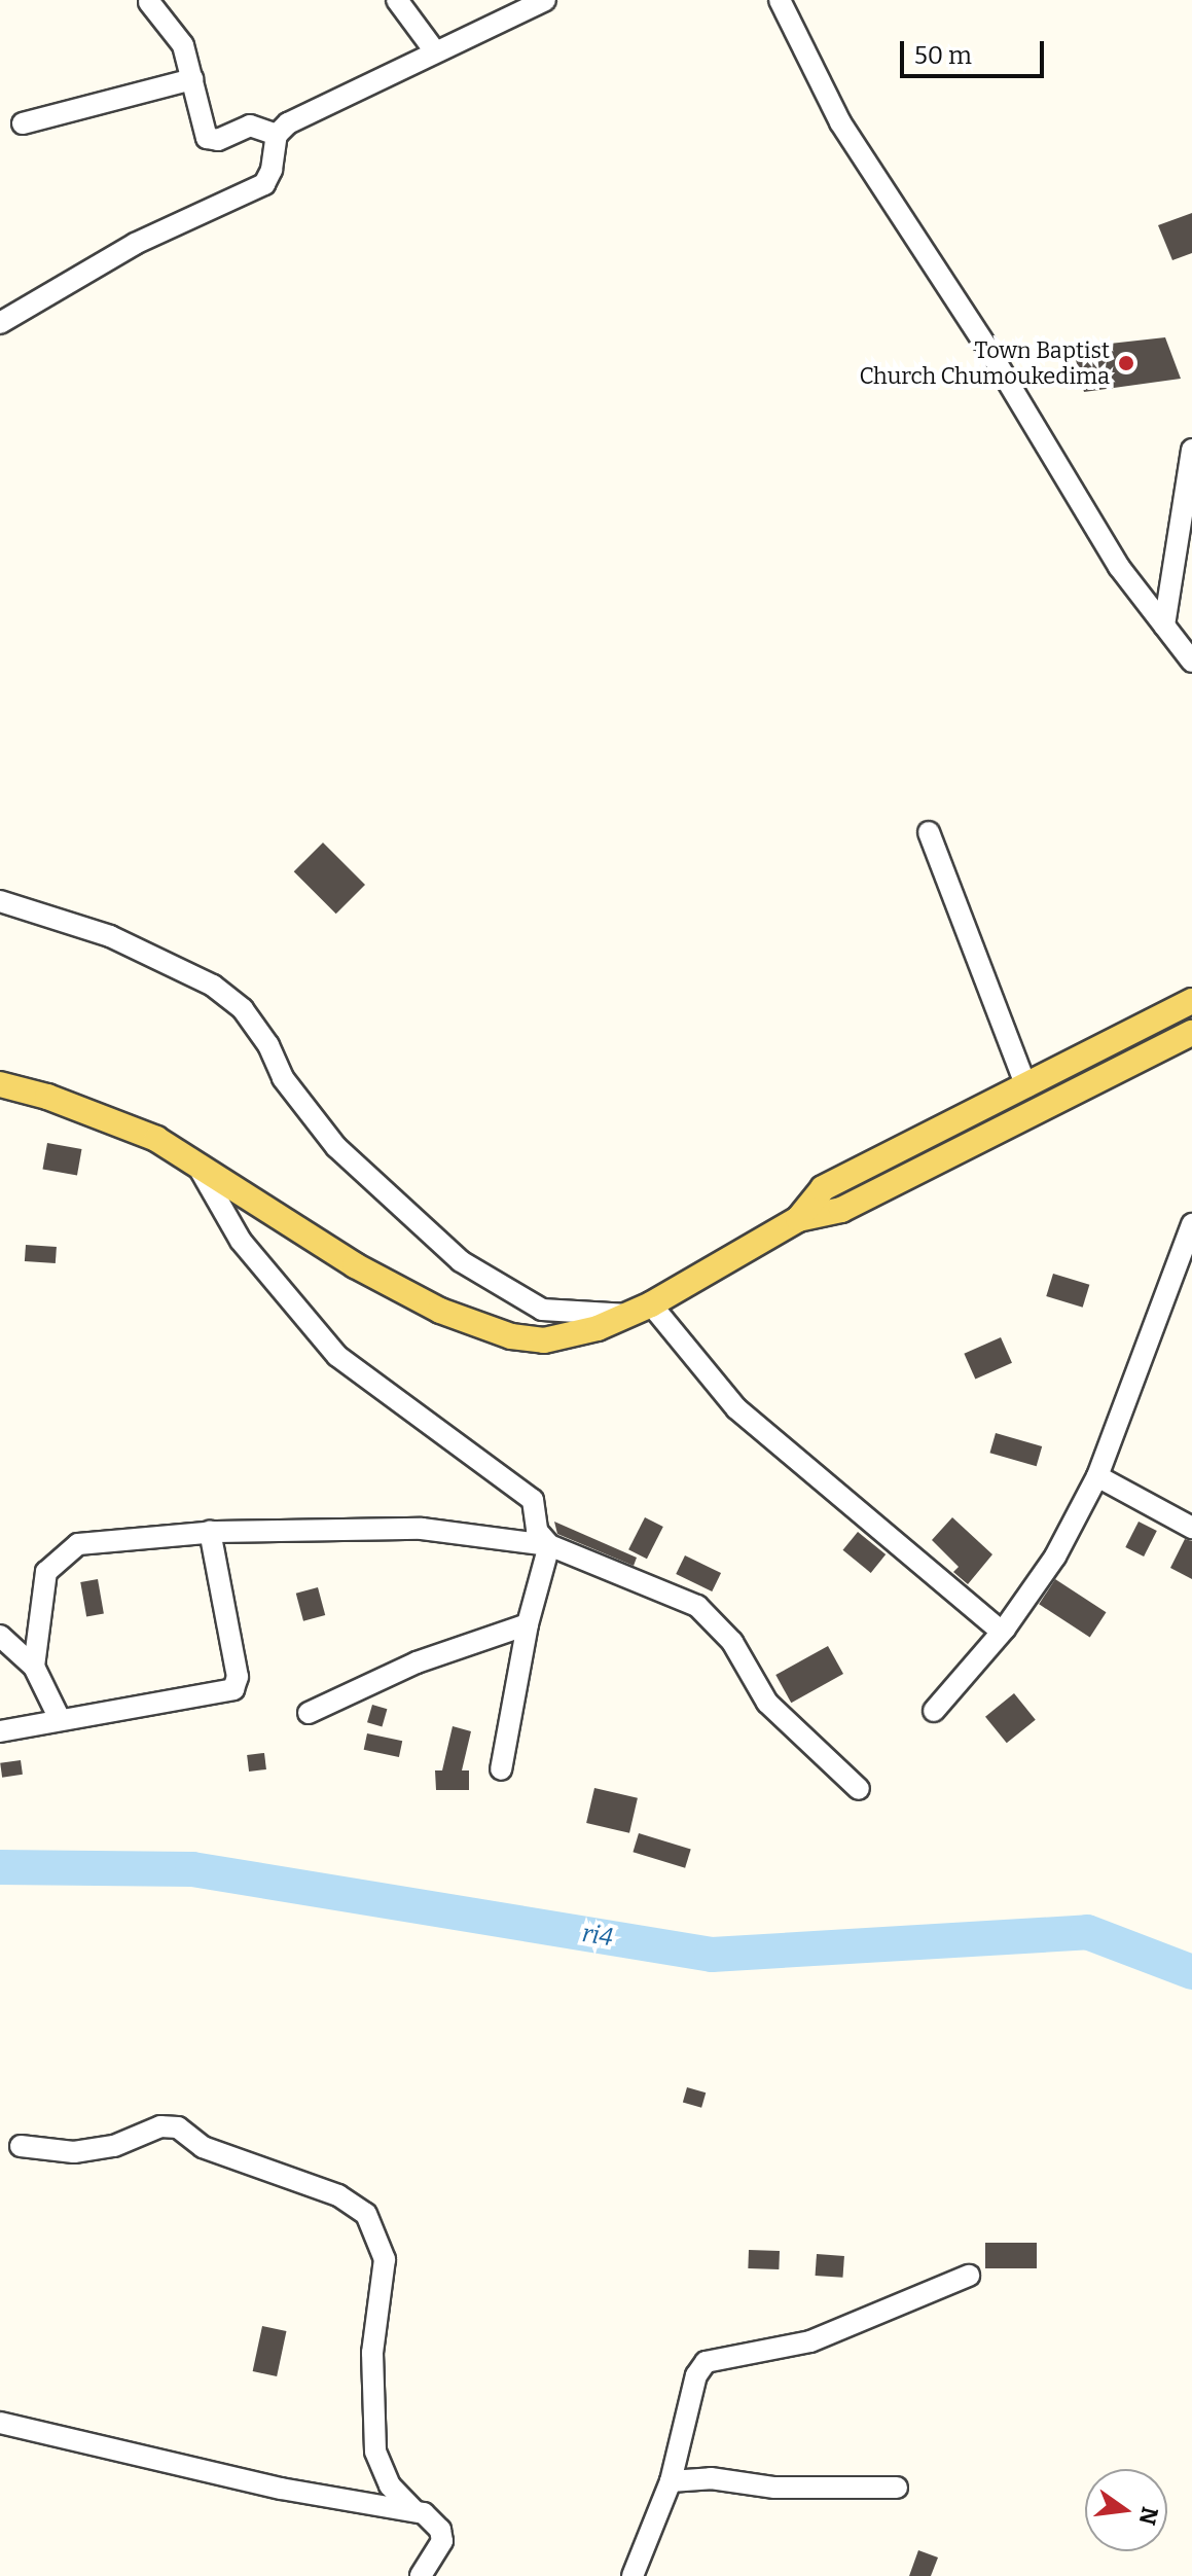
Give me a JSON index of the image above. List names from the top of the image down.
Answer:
{
  "water": ["ri4"],
  "places": ["Town Baptist Church Chumoukedima"],
  "scale_bar": "50 m",
  "north": "right"
}
